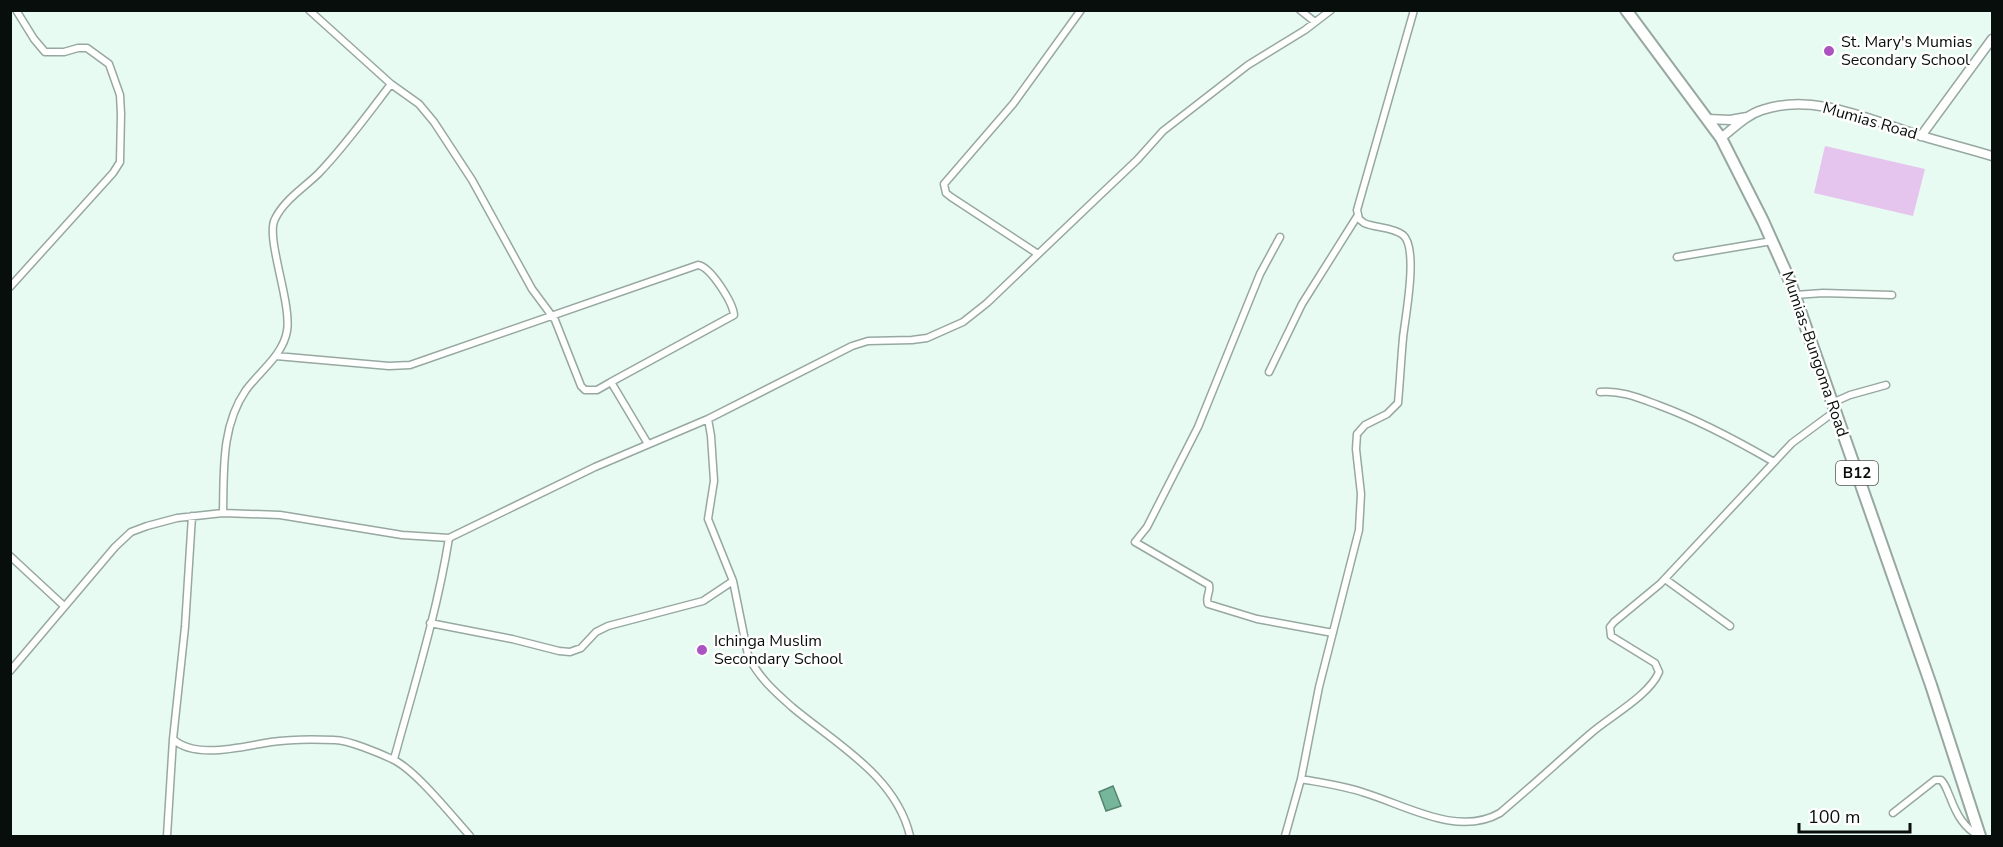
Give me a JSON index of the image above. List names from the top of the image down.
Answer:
{
  "streets": {
    "highway": ["Mumias-Bungoma Road", "B12"],
    "street": ["Mumias Road"]
  },
  "crossings": [
    ["Mumias Road", "Mumias-Bungoma Road"],
    ["Mumias Road", "B12"],
    ["Mumias-Bungoma Road", "B12"]
  ],
  "places": ["St. Mary's Mumias Secondary School", "Ichinga Muslim Secondary School"],
  "scale_bar": "100 m"
}
